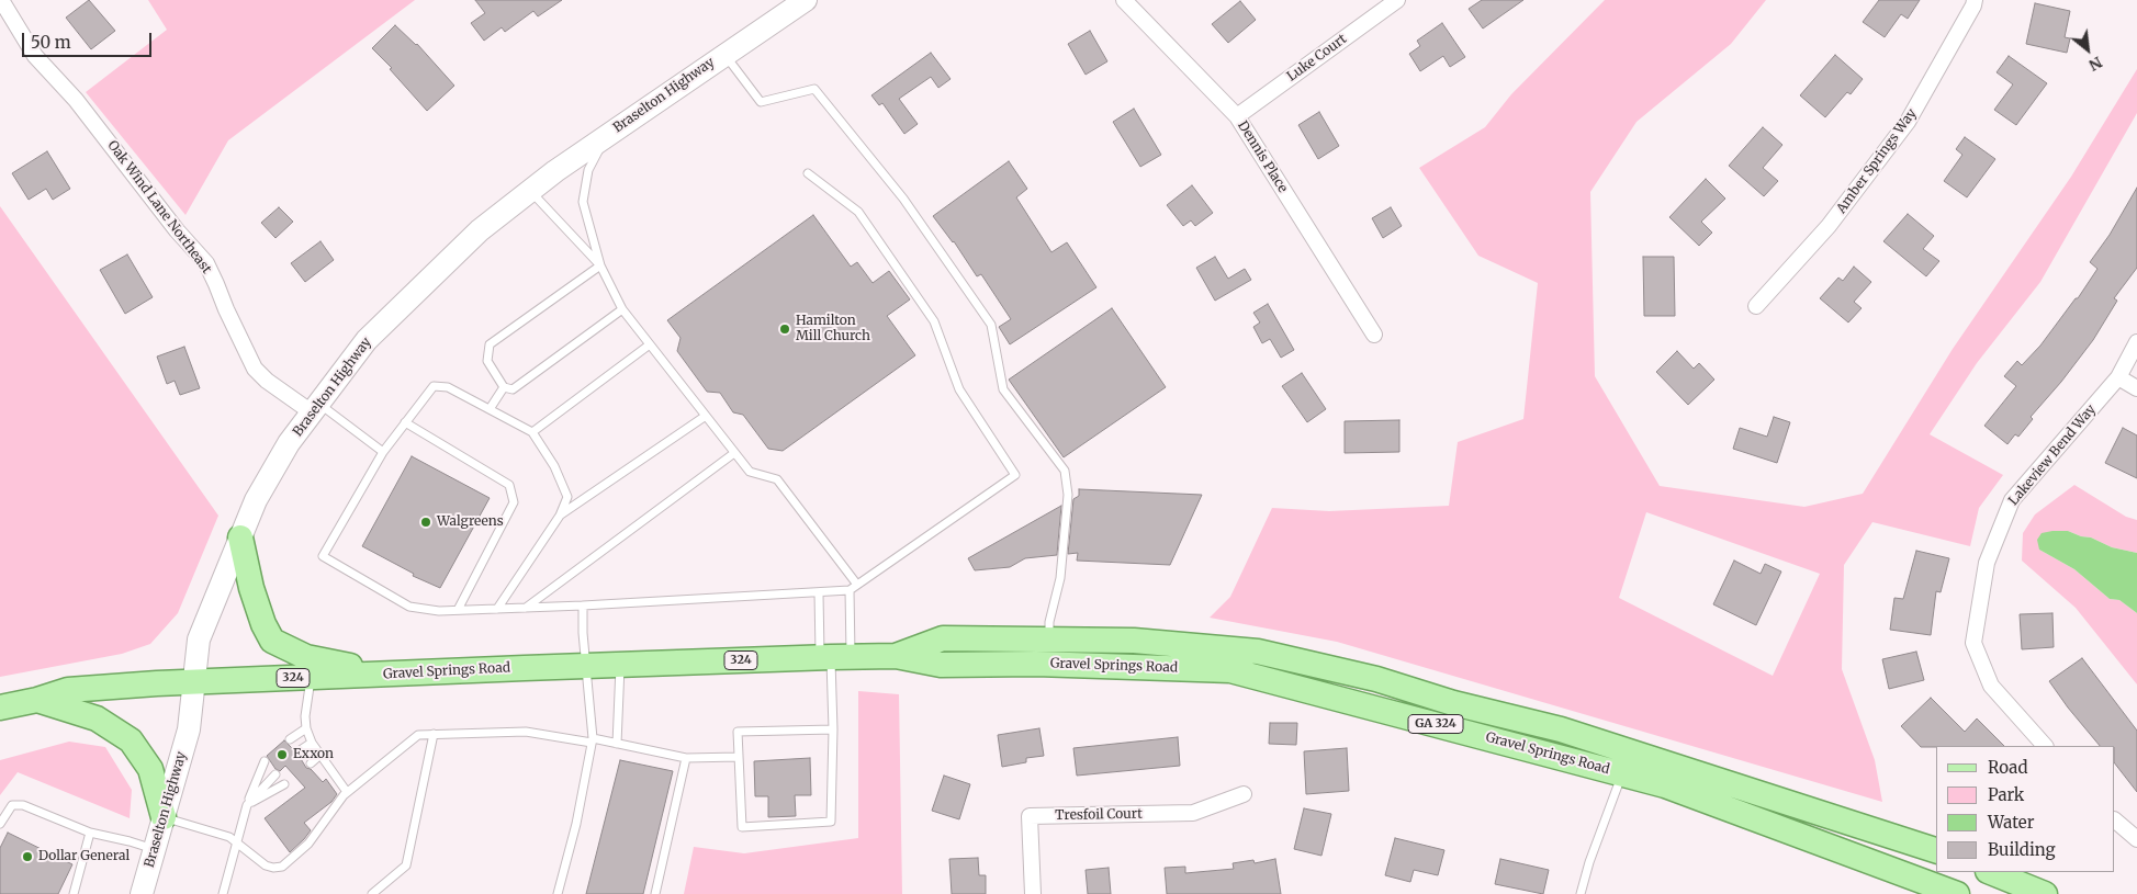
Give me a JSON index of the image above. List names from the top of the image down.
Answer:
{
  "streets": {
    "main road": [
      "Braselton Highway",
      "324",
      "Gravel Springs Road",
      "GA 324"
    ],
    "street": [
      "Luke Court",
      "Dennis Place",
      "Amber Springs Way",
      "Oak Wind Lane Northeast",
      "Lakeview Bend Way",
      "Tresfoil Court"
    ]
  },
  "crossings": [
    ["Luke Court", "Dennis Place"],
    ["Braselton Highway", "Oak Wind Lane Northeast"],
    ["Braselton Highway", "Gravel Springs Road"]
  ],
  "places": [
    "Hamilton Mill Church",
    "Walgreens",
    "Exxon",
    "Dollar General"
  ],
  "legend": [
    "Road",
    "Park",
    "Water",
    "Building"
  ],
  "scale_bar": "50 m",
  "north": "bottom right"
}
